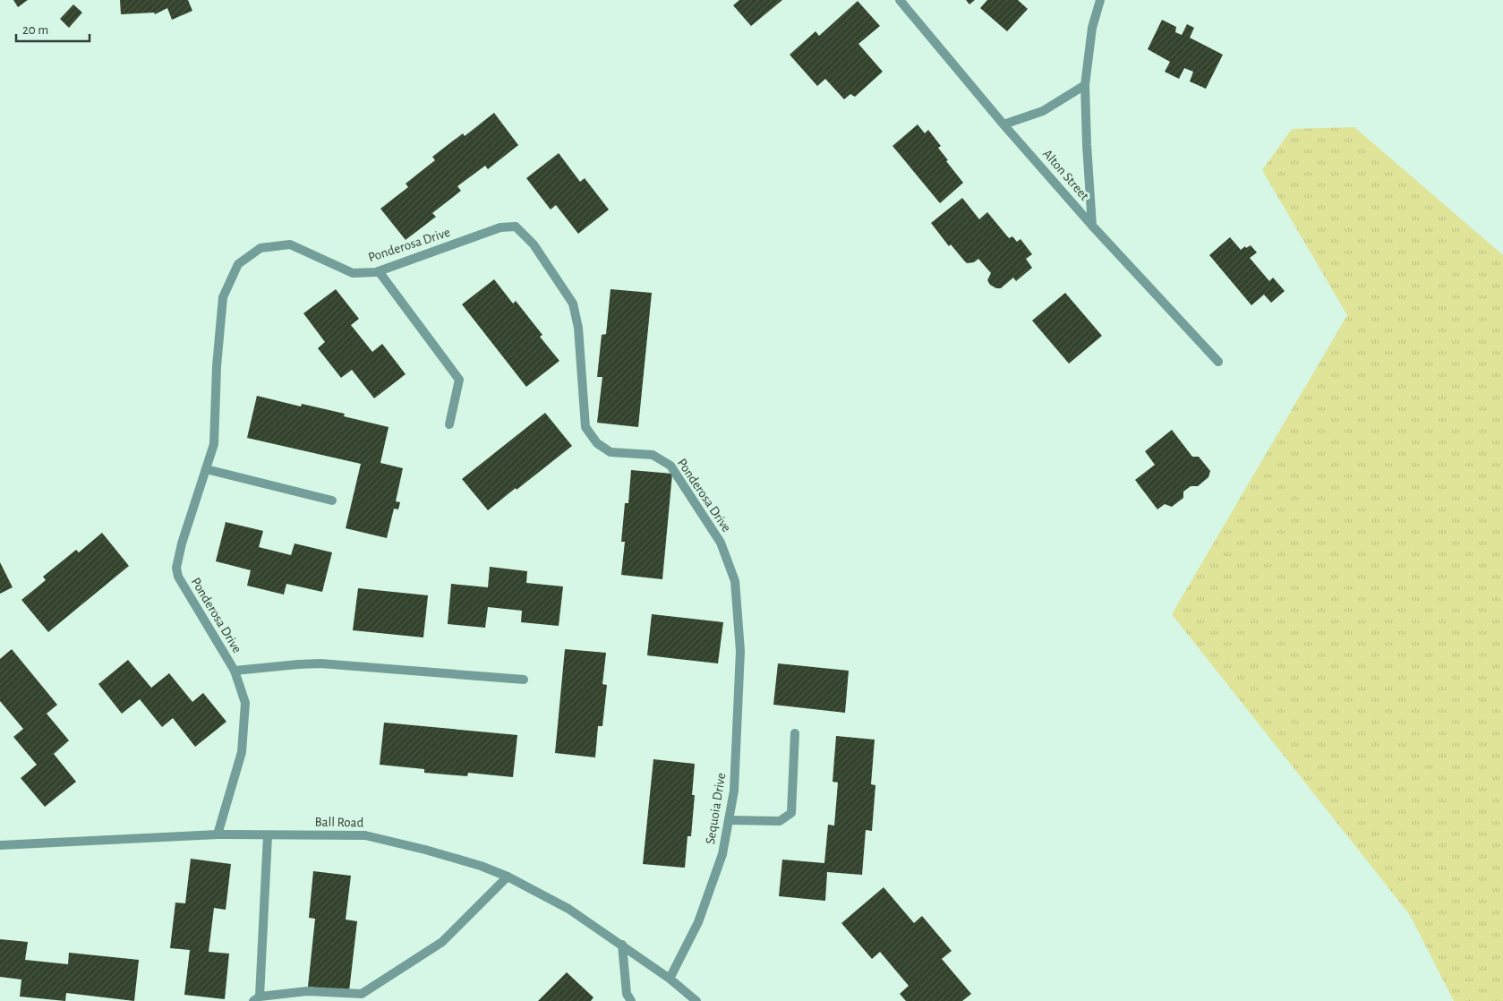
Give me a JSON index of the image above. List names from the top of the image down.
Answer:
{
  "streets": {
    "street": [
      "Alton Street",
      "Ponderosa Drive",
      "Sequoia Drive",
      "Ball Road"
    ]
  },
  "crossings": [
    ["Ponderosa Drive", "Sequoia Drive"],
    ["Ponderosa Drive", "Ball Road"],
    ["Sequoia Drive", "Ball Road"]
  ],
  "scale_bar": "20 m"
}
